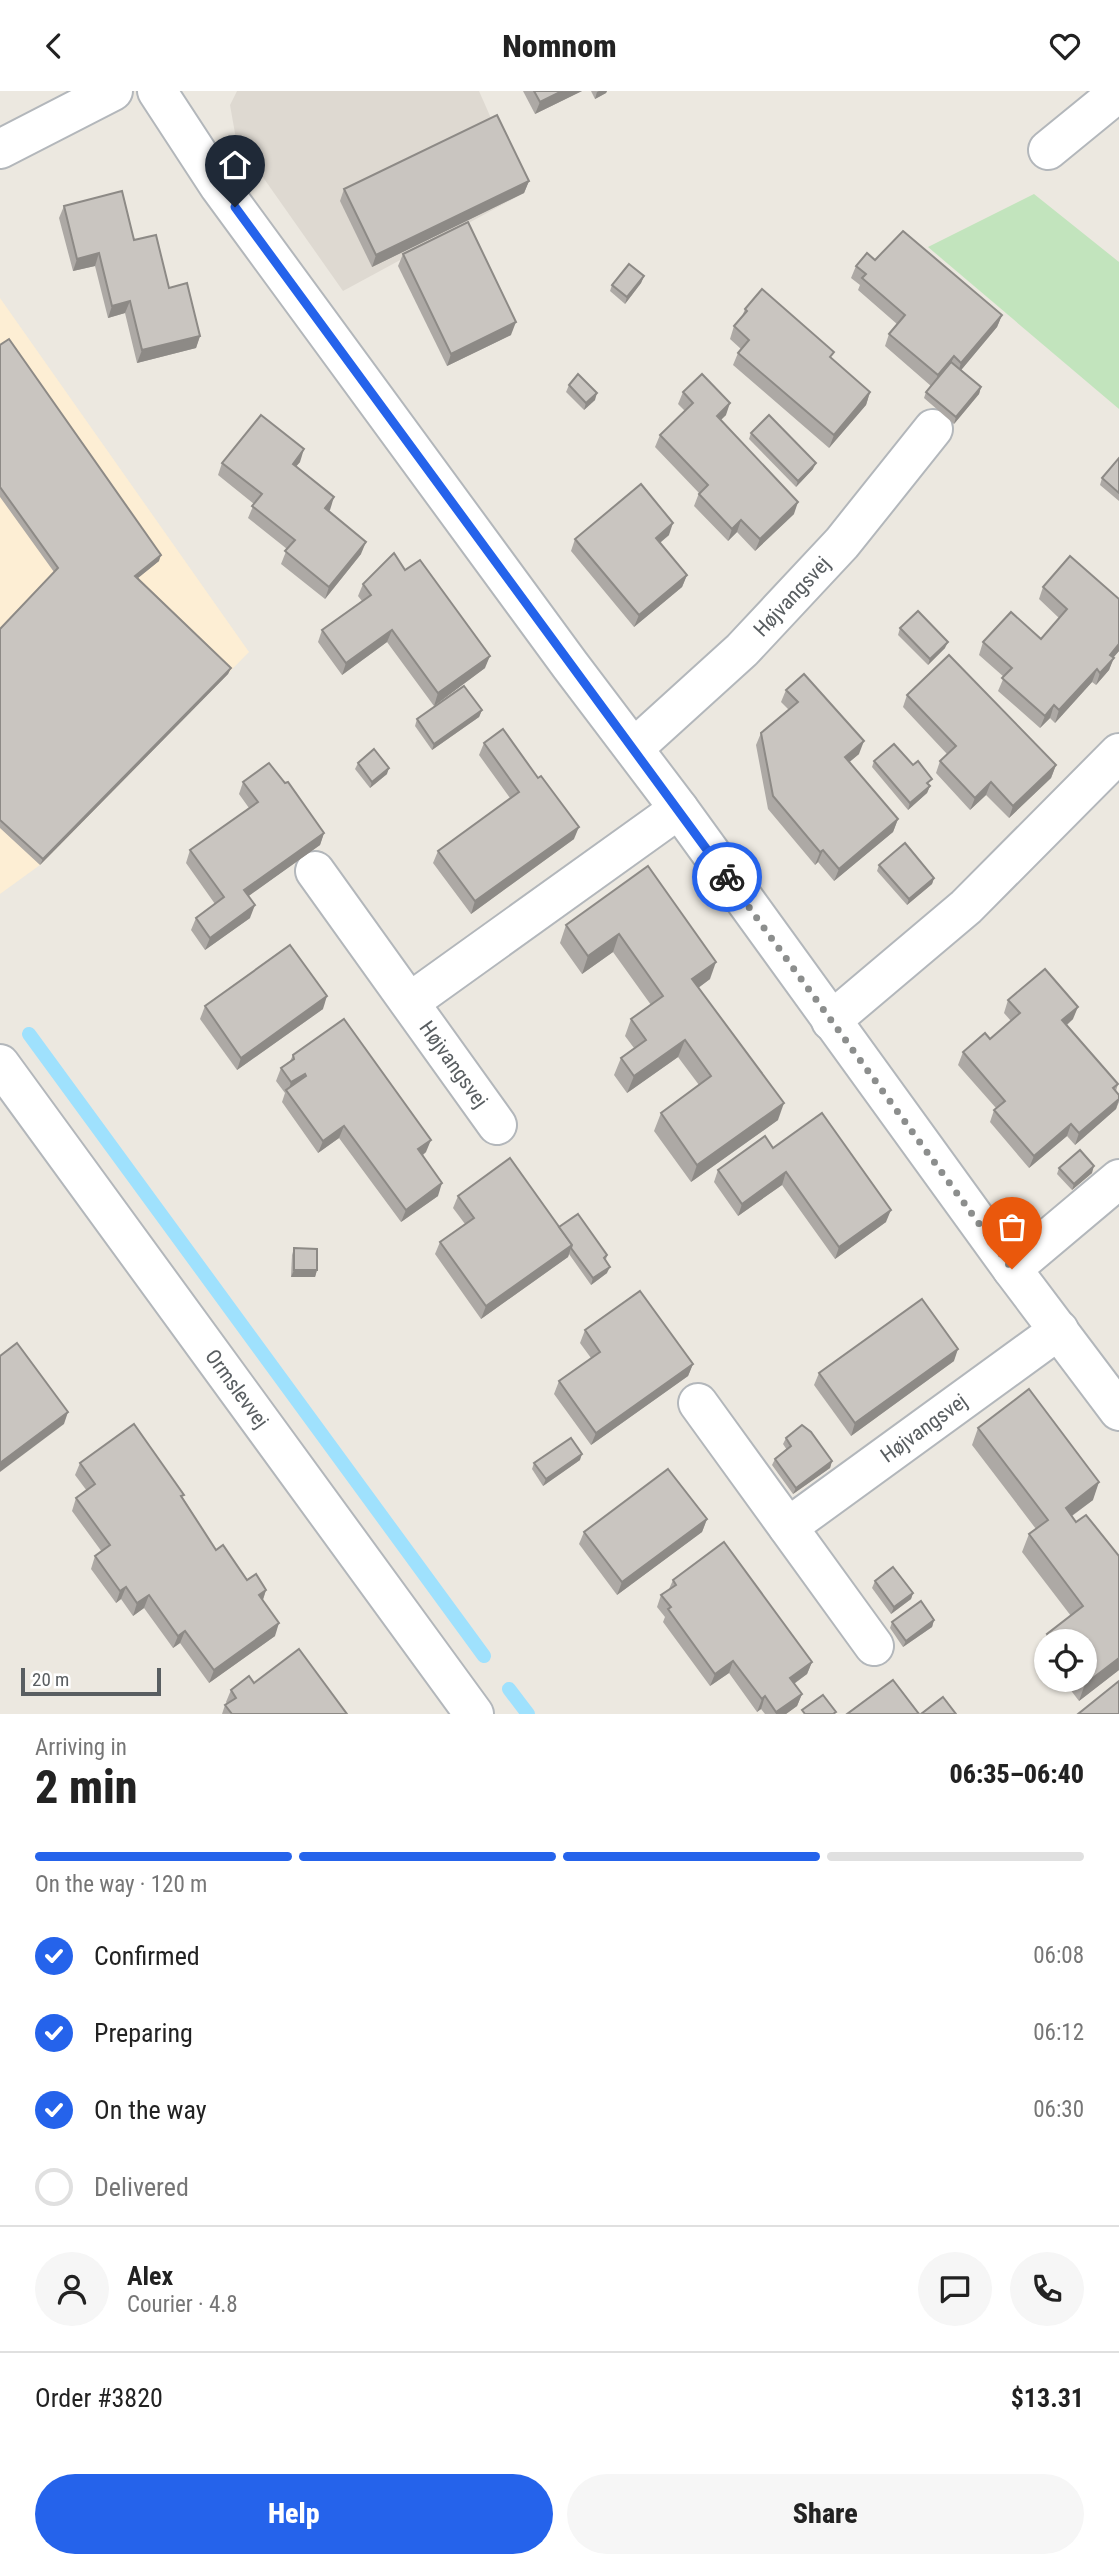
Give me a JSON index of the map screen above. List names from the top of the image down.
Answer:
{
  "streets": {
    "street": ["Højvangsvej", "Ormslevvej"]
  },
  "scale_bar": "20 m",
  "page": {
    "header": "Nomnom",
    "scale": "20 m",
    "heading": ["2 min", "Arriving in", "06:35–06:40"],
    "panel": [
      "Alex",
      "Courier · 4.8",
      "Order #3820",
      "$13.31"
    ],
    "bar": "On the way · 120 m",
    "list": [
      ["Confirmed", "06:08"],
      ["Preparing", "06:12"],
      ["On the way", "06:30"],
      "Delivered"
    ],
    "buttons": ["Help", "Share"]
  }
}
